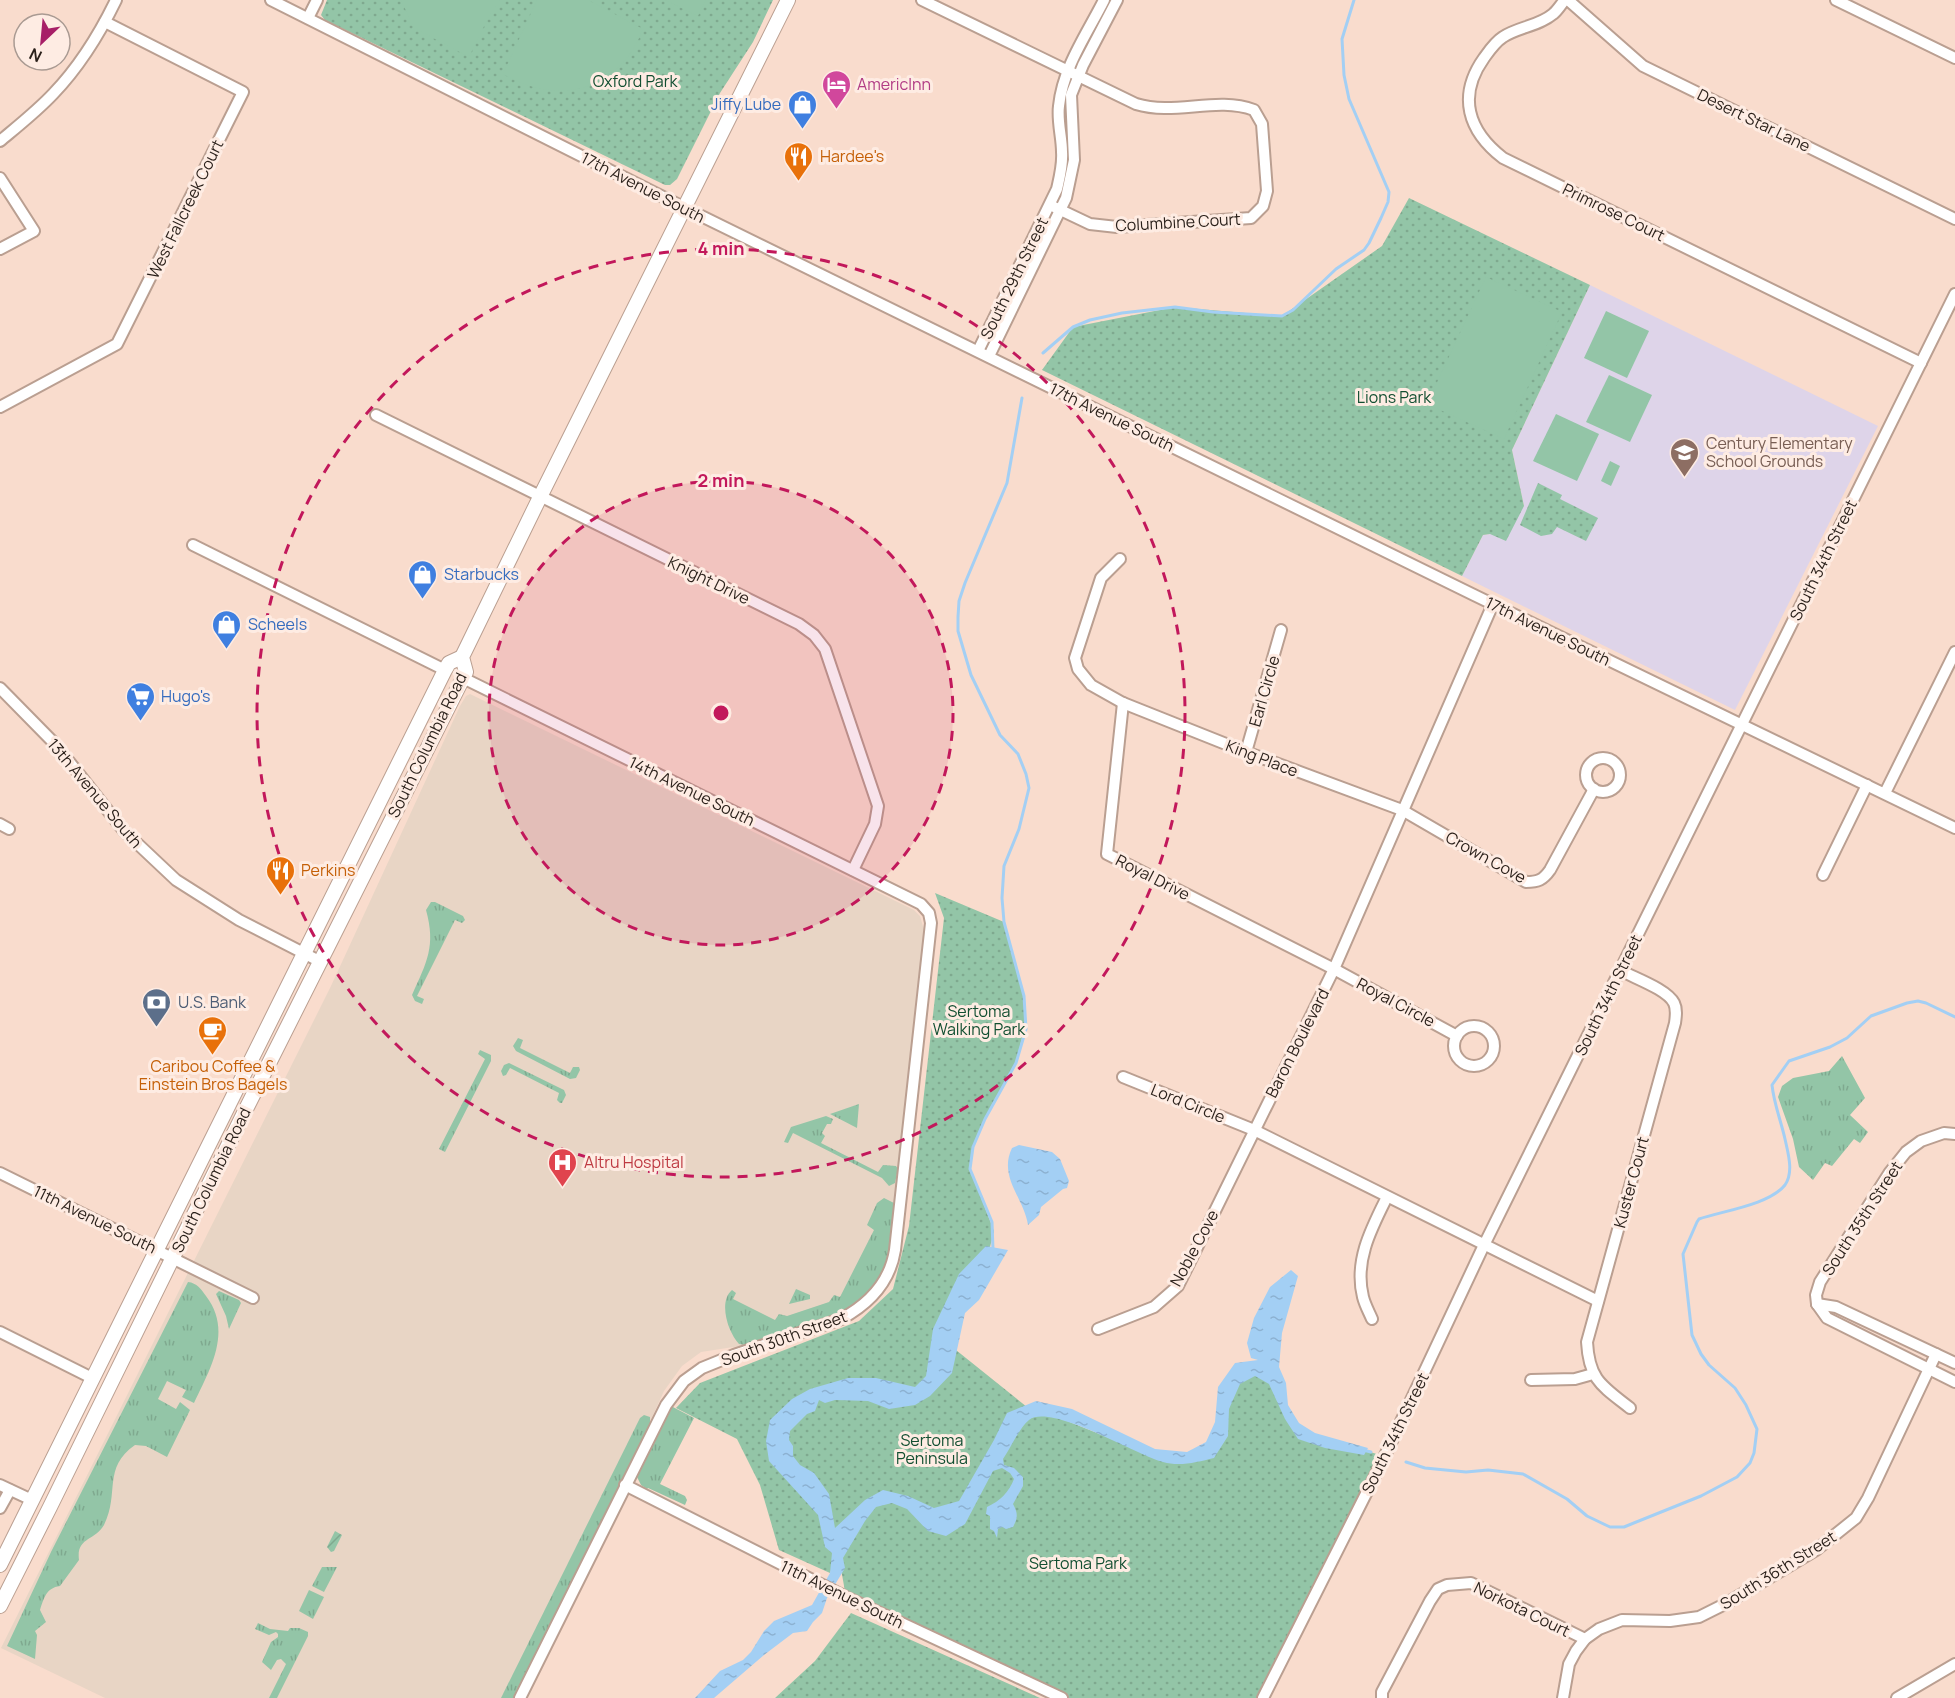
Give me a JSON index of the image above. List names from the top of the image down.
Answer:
{
  "streets": {
    "main road": ["South Columbia Road"],
    "street": [
      "Desert Star Lane",
      "17th Avenue South",
      "West Fallcreek Court",
      "Primrose Court",
      "Columbine Court",
      "South 29th Street",
      "South 34th Street",
      "Knight Drive",
      "Earl Circle",
      "King Place",
      "14th Avenue South",
      "13th Avenue South",
      "Crown Cove",
      "Royal Drive",
      "Royal Circle",
      "Baron Boulevard",
      "Lord Circle",
      "Kuster Court",
      "South 35th Street",
      "11th Avenue South",
      "Noble Cove",
      "South 30th Street",
      "South 36th Street",
      "Norkota Court"
    ]
  },
  "crossings": [
    ["Desert Star Lane", "Primrose Court"],
    ["17th Avenue South", "South 29th Street"],
    ["17th Avenue South", "South 34th Street"],
    ["17th Avenue South", "South Columbia Road"],
    ["17th Avenue South", "Baron Boulevard"],
    ["Primrose Court", "South 34th Street"],
    ["Columbine Court", "South 29th Street"],
    ["South 34th Street", "Kuster Court"],
    ["Knight Drive", "South Columbia Road"],
    ["Knight Drive", "14th Avenue South"],
    ["Earl Circle", "King Place"],
    ["South Columbia Road", "14th Avenue South"],
    ["South Columbia Road", "13th Avenue South"],
    ["South Columbia Road", "11th Avenue South"],
    ["King Place", "Crown Cove"],
    ["King Place", "Royal Drive"],
    ["King Place", "Baron Boulevard"],
    ["14th Avenue South", "South 30th Street"],
    ["Crown Cove", "Baron Boulevard"],
    ["Royal Drive", "Royal Circle"],
    ["Royal Drive", "Baron Boulevard"],
    ["Royal Circle", "Baron Boulevard"],
    ["Baron Boulevard", "Lord Circle"],
    ["Baron Boulevard", "Noble Cove"],
    ["Lord Circle", "Noble Cove"],
    ["11th Avenue South", "South 30th Street"],
    ["South 36th Street", "Norkota Court"]
  ],
  "parks": [
    "Oxford Park",
    "Lions Park",
    "Sertoma Walking Park",
    "Sertoma Peninsula",
    "Sertoma Park"
  ],
  "places": {
    "hotel": ["AmericInn"],
    "shop": ["Jiffy Lube", "Starbucks", "Scheels"],
    "restaurant": ["Hardee's", "Perkins"],
    "school or university": ["Century Elementary School Grounds"],
    "supermarket": ["Hugo's"],
    "bank": ["U.S. Bank"],
    "cafe": ["Caribou Coffee & Einstein Bros Bagels"],
    "hospital": ["Altru Hospital"]
  },
  "north": "bottom left",
  "rings": ["4 min", "2 min"]
}
